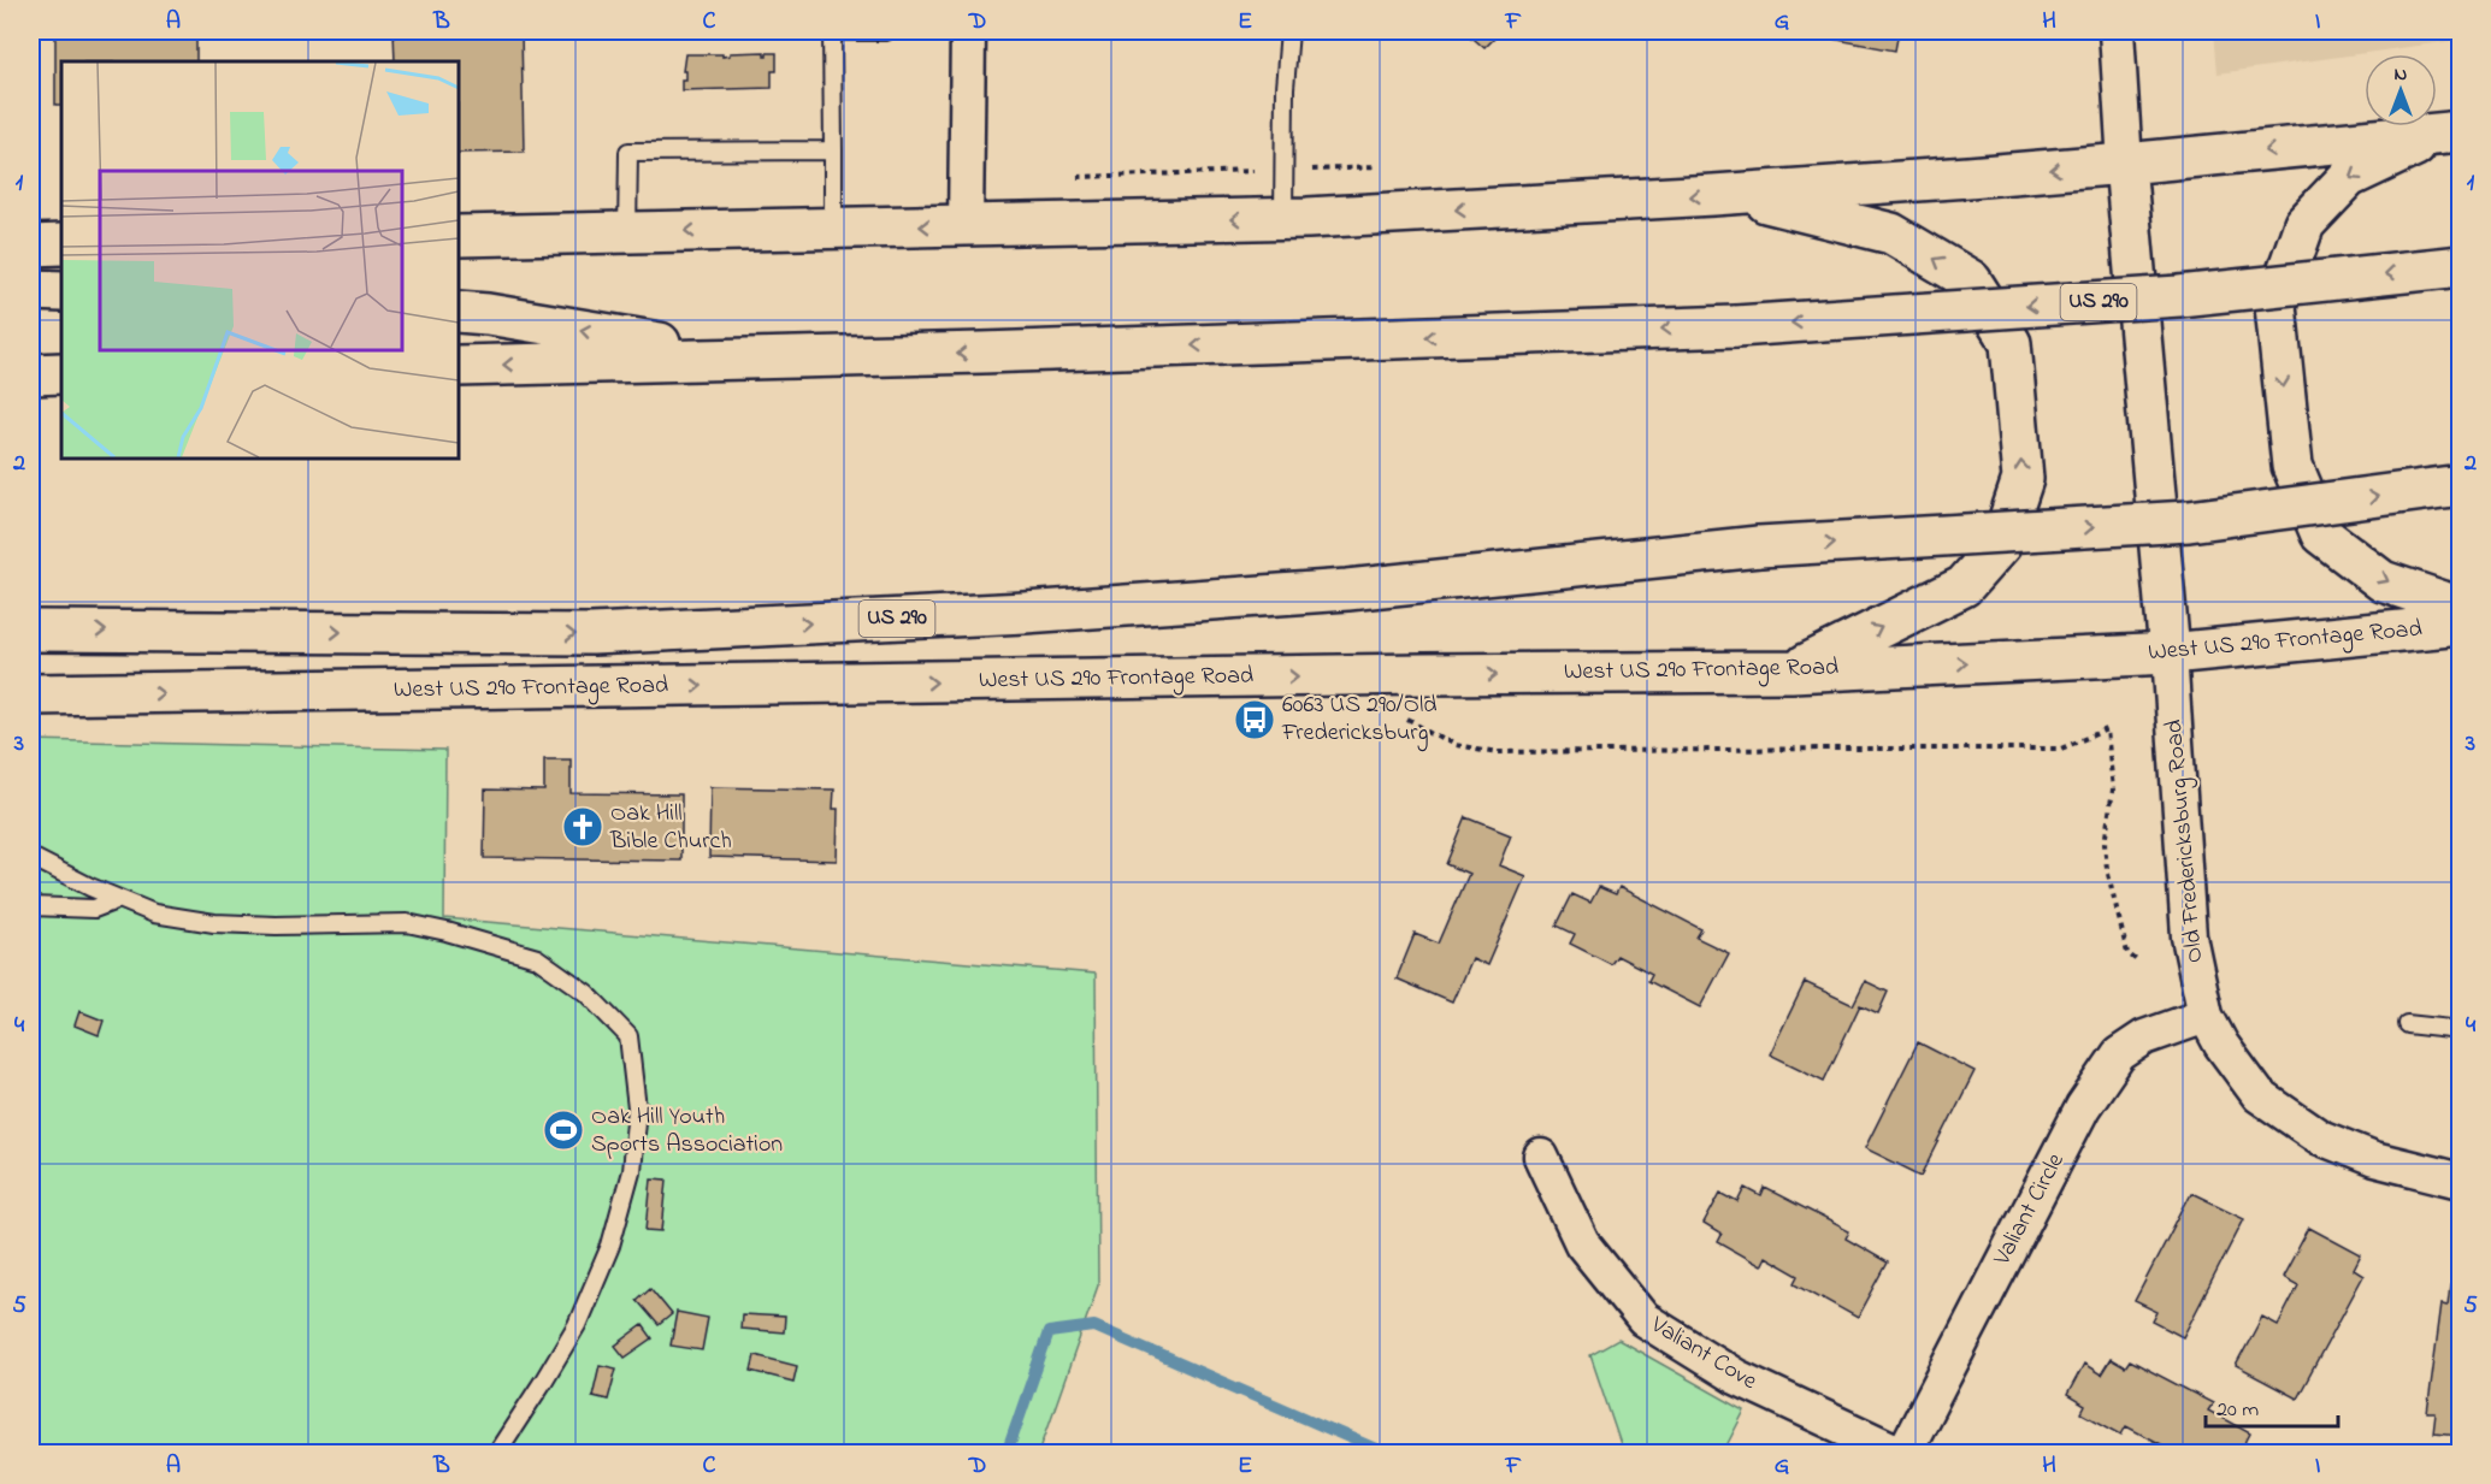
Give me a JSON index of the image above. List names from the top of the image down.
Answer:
{
  "streets": {
    "main road": ["US 290", "West US 290 Frontage Road"],
    "street": ["Old Fredericksburg Road", "Valiant Circle", "Valiant Cove"]
  },
  "crossings": [
    ["West US 290 Frontage Road", "Old Fredericksburg Road"],
    ["Old Fredericksburg Road", "Valiant Circle"],
    ["Valiant Circle", "Valiant Cove"]
  ],
  "places": {
    "bus stop": ["6063 US 290/Old Fredericksburg"],
    "church": ["Oak Hill Bible Church"],
    "sports": ["Oak Hill Youth Sports Association"]
  },
  "scale_bar": "20 m",
  "north": "top",
  "grid": {
    "columns": [
      "A",
      "B",
      "C",
      "D",
      "E",
      "F",
      "G",
      "H",
      "I"
    ],
    "rows": [
      "1",
      "2",
      "3",
      "4",
      "5"
    ]
  }
}
